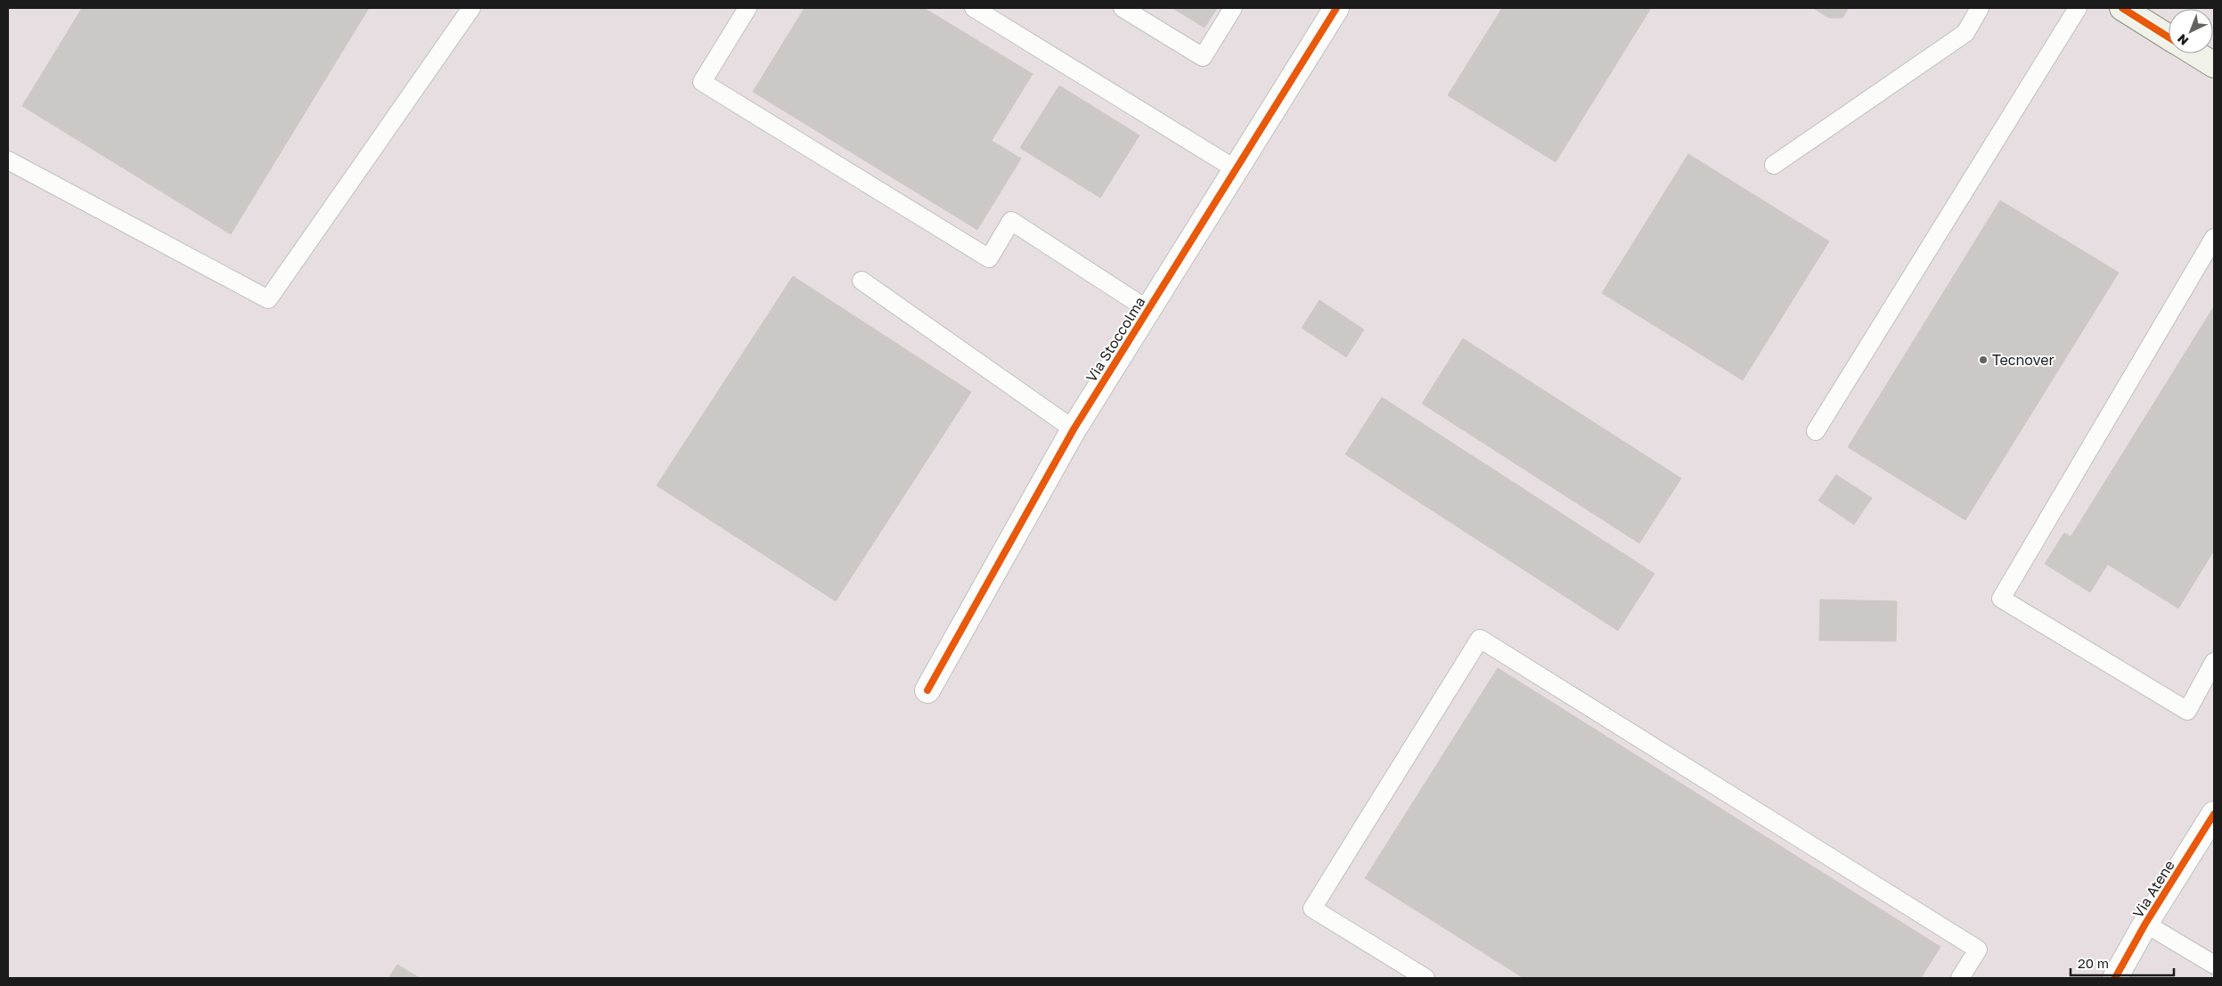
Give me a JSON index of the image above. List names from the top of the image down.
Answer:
{
  "streets": {
    "street": ["Via Stoccolma", "Via Atene"]
  },
  "places": ["Tecnover"],
  "scale_bar": "20 m",
  "north": "bottom left"
}
